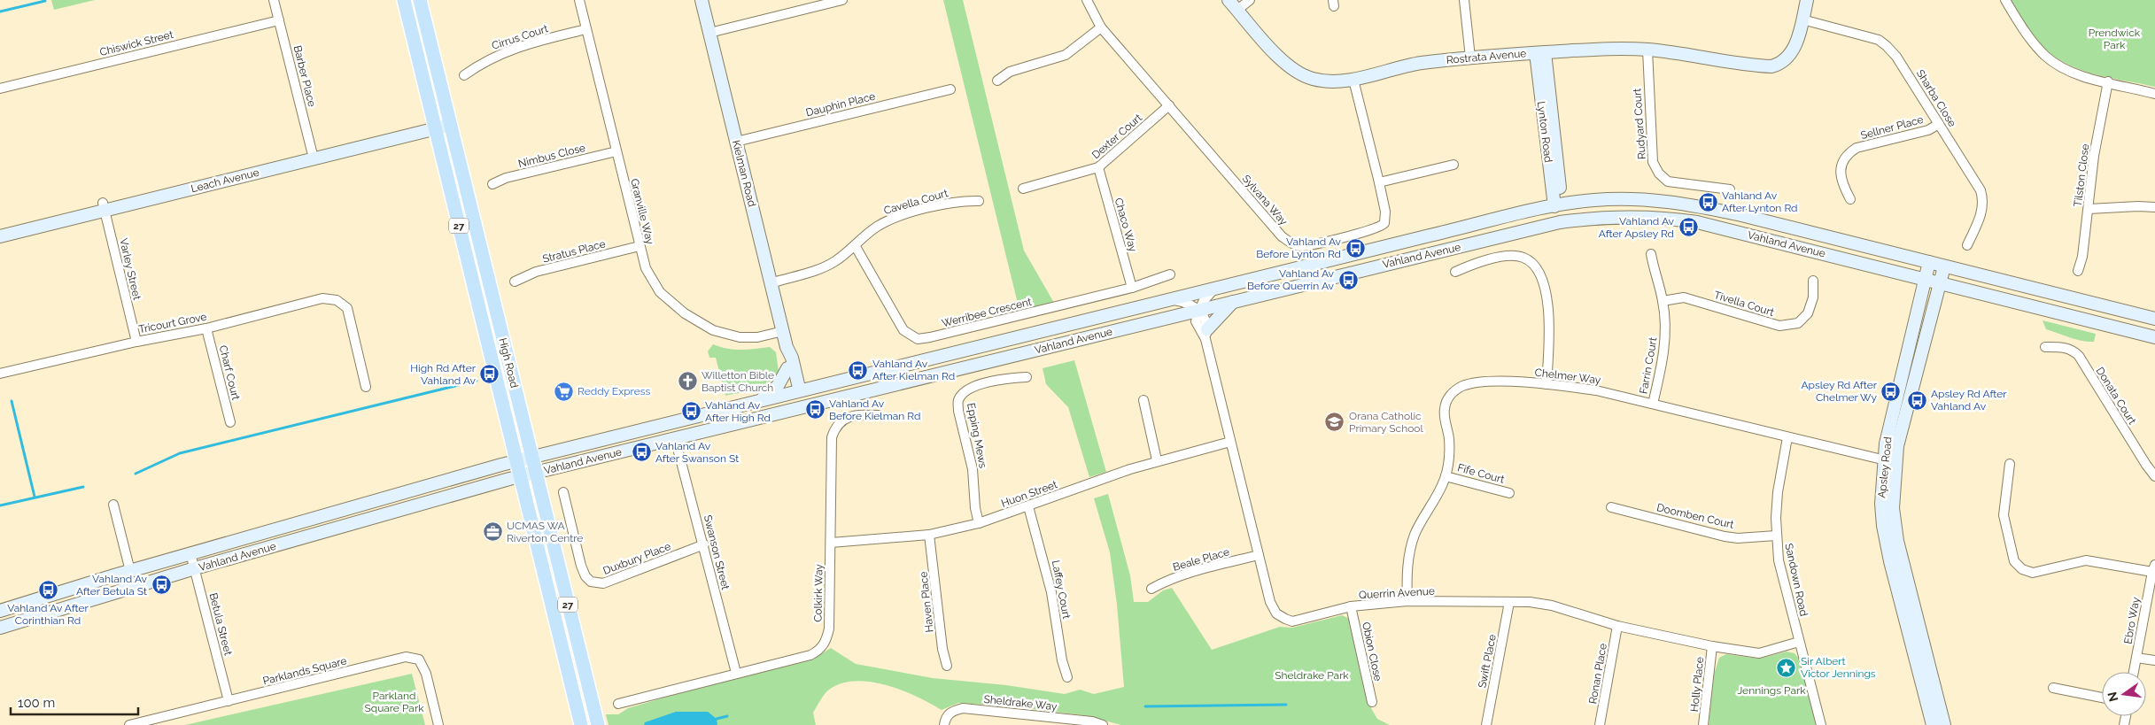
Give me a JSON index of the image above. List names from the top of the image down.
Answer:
{
  "streets": {
    "main road": [
      "Rostrata Avenue",
      "Lynton Road",
      "Kielman Road",
      "Leach Avenue",
      "27",
      "Vahland Avenue",
      "High Road",
      "Apsley Road"
    ],
    "street": [
      "Cirrus Court",
      "Chiswick Street",
      "Barber Place",
      "Sharba Close",
      "Dauphin Place",
      "Rudyard Court",
      "Sellner Place",
      "Dexter Court",
      "Nimbus Close",
      "Tilston Close",
      "Sylvana Way",
      "Cavella Court",
      "Granville Way",
      "Chaco Way",
      "Stratus Place",
      "Varley Street",
      "Tivella Court",
      "Werribee Crescent",
      "Tricourt Grove",
      "Farrin Court",
      "Charf Court",
      "Chelmer Way",
      "Donata Court",
      "Epping Mews",
      "Fife Court",
      "Huon Street",
      "Doomben Court",
      "Swanson Street",
      "Duxbury Place",
      "Beale Place",
      "Sandown Road",
      "Laffey Court",
      "Colkirk Way",
      "Querrin Avenue",
      "Haven Place",
      "Ebro Way",
      "Betula Street",
      "Obion Close",
      "Swift Place",
      "Parklands Square",
      "Ronan Place",
      "Holly Place",
      "Sheldrake Way"
    ]
  },
  "crossings": [
    ["Cirrus Court", "Granville Way"],
    ["Chiswick Street", "Barber Place"],
    ["Rostrata Avenue", "Sharba Close"],
    ["Rostrata Avenue", "Rudyard Court"],
    ["Rostrata Avenue", "Lynton Road"],
    ["Rostrata Avenue", "Sylvana Way"],
    ["Barber Place", "Leach Avenue"],
    ["Sharba Close", "Sellner Place"],
    ["Dauphin Place", "Kielman Road"],
    ["Lynton Road", "Vahland Avenue"],
    ["Dexter Court", "Sylvana Way"],
    ["Dexter Court", "Chaco Way"],
    ["Nimbus Close", "Granville Way"],
    ["Kielman Road", "Cavella Court"],
    ["Kielman Road", "Granville Way"],
    ["Kielman Road", "Vahland Avenue"],
    ["Leach Avenue", "Varley Street"],
    ["Leach Avenue", "High Road"],
    ["Cavella Court", "Werribee Crescent"],
    ["Granville Way", "Stratus Place"],
    ["Chaco Way", "Werribee Crescent"],
    ["Vahland Avenue", "High Road"],
    ["Vahland Avenue", "Apsley Road"],
    ["Vahland Avenue", "Swanson Street"],
    ["Vahland Avenue", "Querrin Avenue"],
    ["Vahland Avenue", "Betula Street"],
    ["Varley Street", "Tricourt Grove"],
    ["Tivella Court", "Farrin Court"],
    ["Tricourt Grove", "Charf Court"],
    ["Farrin Court", "Chelmer Way"],
    ["Chelmer Way", "Apsley Road"],
    ["Chelmer Way", "Fife Court"],
    ["Chelmer Way", "Sandown Road"],
    ["Chelmer Way", "Querrin Avenue"],
    ["Epping Mews", "Huon Street"],
    ["Huon Street", "Laffey Court"],
    ["Huon Street", "Colkirk Way"],
    ["Huon Street", "Querrin Avenue"],
    ["Huon Street", "Haven Place"],
    ["Doomben Court", "Sandown Road"],
    ["Swanson Street", "Duxbury Place"],
    ["Swanson Street", "Colkirk Way"],
    ["Beale Place", "Querrin Avenue"],
    ["Sandown Road", "Querrin Avenue"],
    ["Querrin Avenue", "Obion Close"],
    ["Querrin Avenue", "Swift Place"],
    ["Querrin Avenue", "Ronan Place"],
    ["Querrin Avenue", "Holly Place"],
    ["Betula Street", "Parklands Square"]
  ],
  "parks": [
    "Prendwick Park",
    "Sheldrake Park",
    "Jennings Park",
    "Parkland Square Park"
  ],
  "places": {
    "bus stop": [
      "Vahland Av After Lynton Rd",
      "Vahland Av After Apsley Rd",
      "Vahland Av Before Lynton Rd",
      "Vahland Av Before Querrin Av",
      "Vahland Av After Kielman Rd",
      "High Rd After Vahland Av",
      "Apsley Rd After Chelmer Wy",
      "Apsley Rd After Vahland Av",
      "Vahland Av Before Kielman Rd",
      "Vahland Av After High Rd",
      "Vahland Av After Swanson St",
      "Vahland Av After Betula St",
      "Vahland Av After Corinthian Rd"
    ],
    "church": ["Willetton Bible Baptist Church"],
    "supermarket": ["Reddy Express"],
    "school or university": ["Orana Catholic Primary School"],
    "office": ["UCMAS WA Riverton Centre"],
    "place": ["Sir Albert Victor Jennings"]
  },
  "scale_bar": "100 m",
  "north": "left"
}
